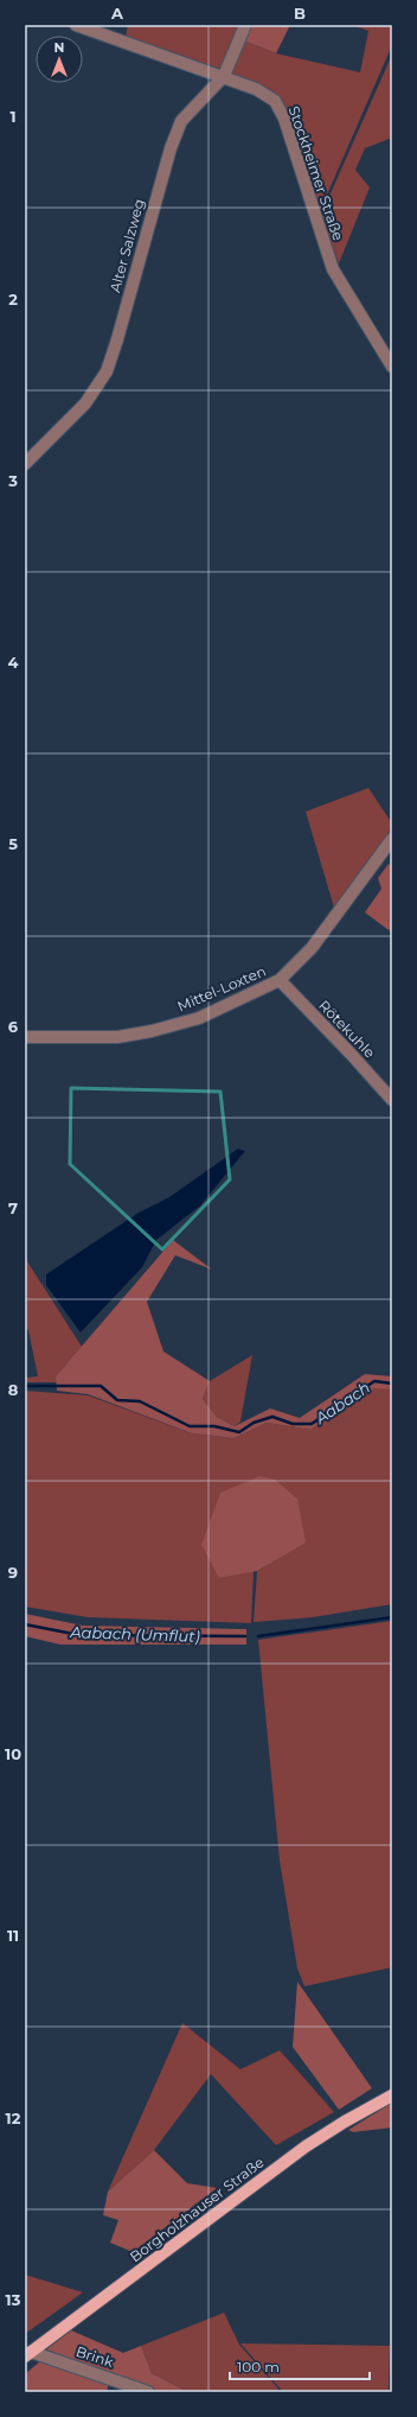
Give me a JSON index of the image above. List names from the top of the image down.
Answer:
{
  "streets": {
    "main road": ["Borgholzhauser Straße"],
    "street": [
      "Stockheimer Straße",
      "Alter Salzweg",
      "Mittel-Loxten",
      "Rötekuhle",
      "Brink"
    ]
  },
  "crossings": [
    ["Stockheimer Straße", "Alter Salzweg"],
    ["Mittel-Loxten", "Rötekuhle"],
    ["Borgholzhauser Straße", "Brink"]
  ],
  "water": ["Aabach", "Aabach (Umflut)"],
  "scale_bar": "100 m",
  "north": "top",
  "grid": {
    "columns": ["A", "B"],
    "rows": [
      "1",
      "2",
      "3",
      "4",
      "5",
      "6",
      "7",
      "8",
      "9",
      "10",
      "11",
      "12",
      "13"
    ]
  }
}
